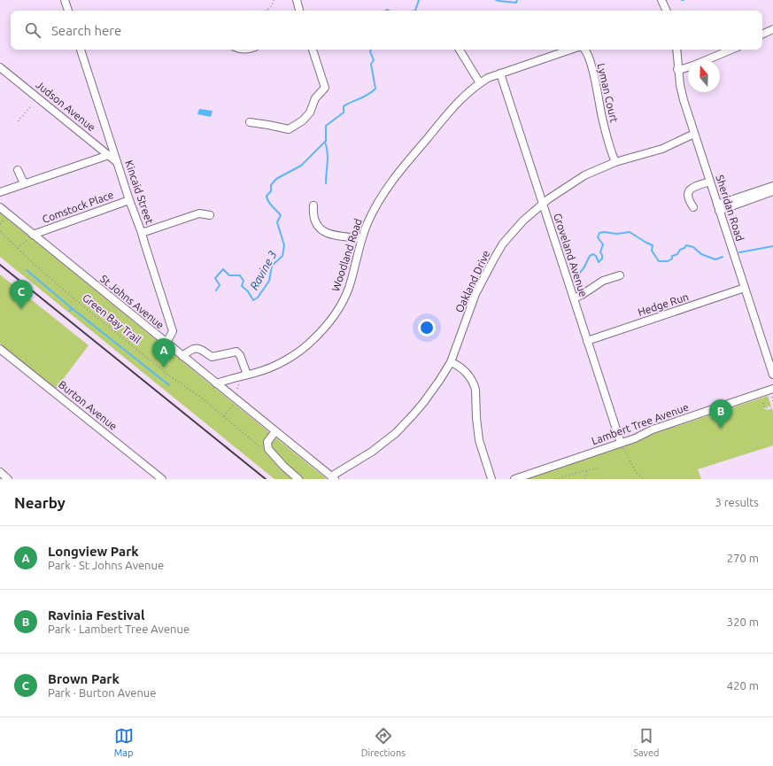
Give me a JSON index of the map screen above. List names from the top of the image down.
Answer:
{
  "streets": {
    "street": [
      "Lyman Court",
      "Judson Avenue",
      "Kincaid Street",
      "Comstock Place",
      "Sheridan Road",
      "Woodland Road",
      "Groveland Avenue",
      "Oakland Drive",
      "St Johns Avenue",
      "Hedge Run",
      "Burton Avenue",
      "Lambert Tree Avenue"
    ],
    "path": ["Green Bay Trail"]
  },
  "crossings": [
    ["Lyman Court", "Woodland Road"],
    ["Lyman Court", "Oakland Drive"],
    ["Judson Avenue", "Kincaid Street"],
    ["Kincaid Street", "Comstock Place"],
    ["Kincaid Street", "St Johns Avenue"],
    ["Comstock Place", "St Johns Avenue"],
    ["Sheridan Road", "Oakland Drive"],
    ["Sheridan Road", "Hedge Run"],
    ["Woodland Road", "Groveland Avenue"],
    ["Woodland Road", "St Johns Avenue"],
    ["Groveland Avenue", "Oakland Drive"],
    ["Groveland Avenue", "Hedge Run"],
    ["Groveland Avenue", "Lambert Tree Avenue"],
    ["Oakland Drive", "St Johns Avenue"]
  ],
  "water": ["Ravine 3"],
  "north": "top",
  "page": {
    "search": "Search here",
    "pins": ["C", "A", "B"],
    "heading": ["Nearby", "3 results"],
    "list": [
      {
        "mark": "A",
        "name": "Longview Park",
        "note": "Park · St Johns Avenue",
        "value": "270 m"
      },
      {
        "mark": "B",
        "name": "Ravinia Festival",
        "note": "Park · Lambert Tree Avenue",
        "value": "320 m"
      },
      {
        "mark": "C",
        "name": "Brown Park",
        "note": "Park · Burton Avenue",
        "value": "420 m"
      }
    ],
    "nav": ["Map", "Directions", "Saved"]
  }
}
